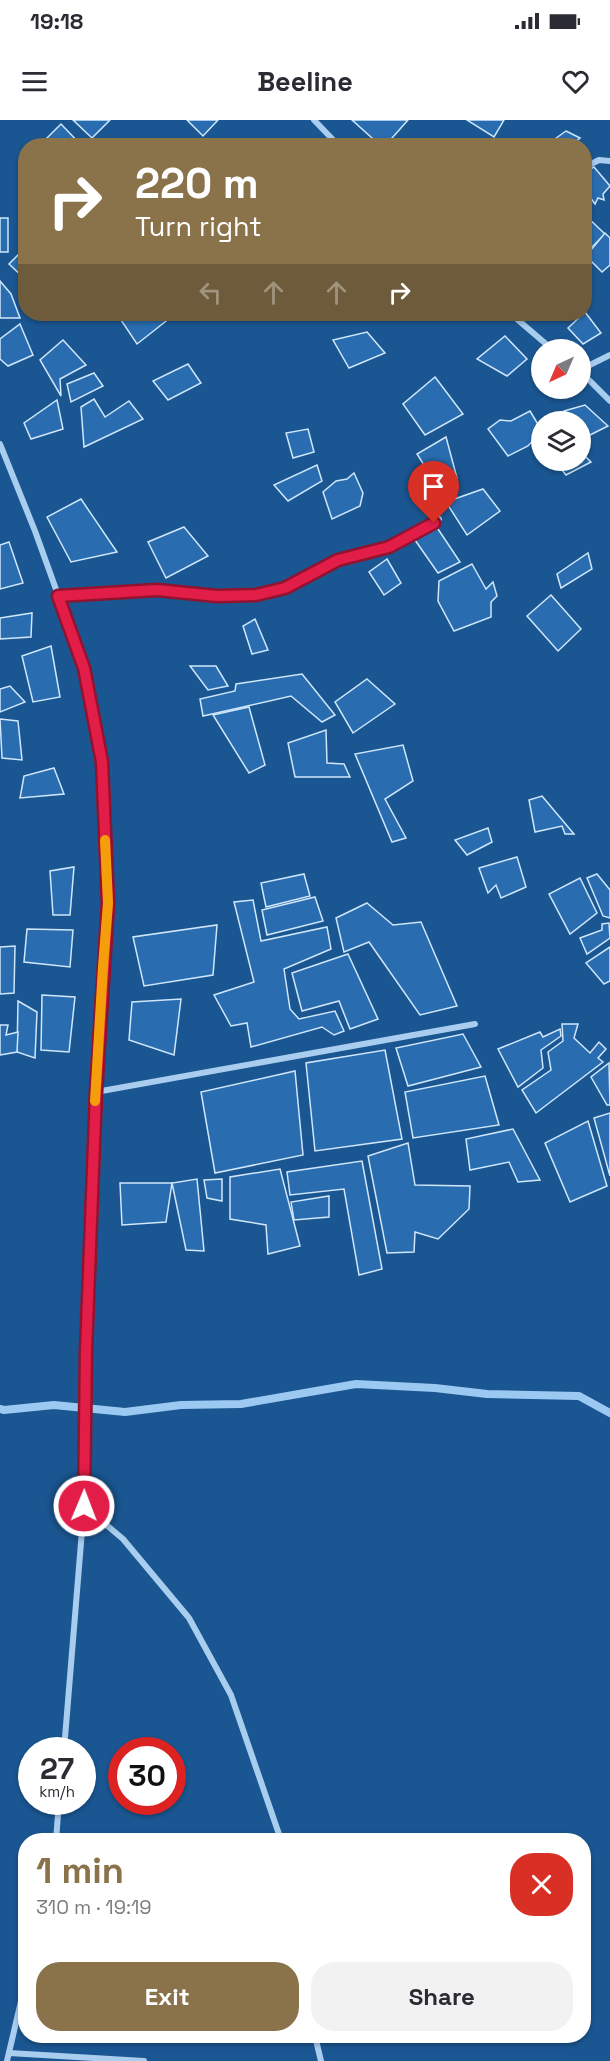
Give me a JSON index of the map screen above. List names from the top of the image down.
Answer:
{
  "north": "bottom left",
  "page": {
    "status": "19:18",
    "header": "Beeline",
    "turn": ["220 m", "Turn right"],
    "speed": "27 km/h",
    "limit": "30",
    "heading": ["1 min", "310 m · 19:19"],
    "buttons": ["Exit", "Share"]
  }
}
